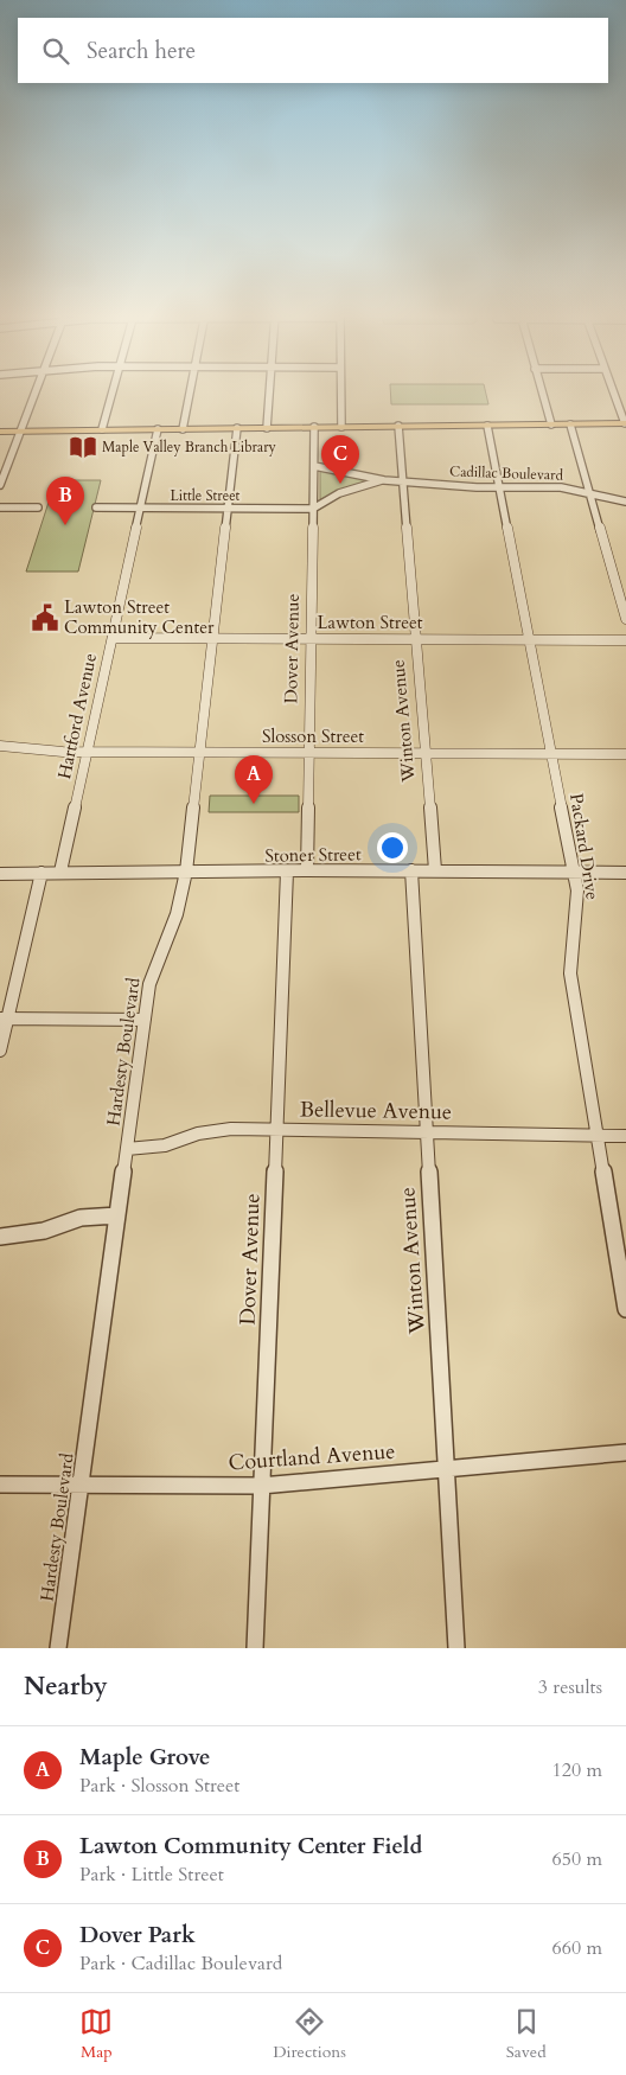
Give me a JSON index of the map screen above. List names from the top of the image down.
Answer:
{
  "streets": {
    "street": [
      "Cadillac Boulevard",
      "Little Street",
      "Lawton Street",
      "Dover Avenue",
      "Hartford Avenue",
      "Winton Avenue",
      "Slosson Street",
      "Packard Drive",
      "Stoner Street",
      "Hardesty Boulevard",
      "Bellevue Avenue",
      "Courtland Avenue"
    ]
  },
  "crossings": [
    ["Cadillac Boulevard", "Little Street"],
    ["Cadillac Boulevard", "Dover Avenue"],
    ["Cadillac Boulevard", "Winton Avenue"],
    ["Cadillac Boulevard", "Packard Drive"],
    ["Little Street", "Dover Avenue"],
    ["Little Street", "Hartford Avenue"],
    ["Little Street", "Hardesty Boulevard"],
    ["Lawton Street", "Dover Avenue"],
    ["Lawton Street", "Hartford Avenue"],
    ["Lawton Street", "Winton Avenue"],
    ["Lawton Street", "Packard Drive"],
    ["Lawton Street", "Hardesty Boulevard"],
    ["Dover Avenue", "Slosson Street"],
    ["Dover Avenue", "Stoner Street"],
    ["Dover Avenue", "Bellevue Avenue"],
    ["Dover Avenue", "Courtland Avenue"],
    ["Hartford Avenue", "Slosson Street"],
    ["Hartford Avenue", "Stoner Street"],
    ["Winton Avenue", "Slosson Street"],
    ["Winton Avenue", "Stoner Street"],
    ["Winton Avenue", "Bellevue Avenue"],
    ["Winton Avenue", "Courtland Avenue"],
    ["Slosson Street", "Packard Drive"],
    ["Slosson Street", "Hardesty Boulevard"],
    ["Packard Drive", "Stoner Street"],
    ["Packard Drive", "Bellevue Avenue"],
    ["Stoner Street", "Hardesty Boulevard"],
    ["Hardesty Boulevard", "Bellevue Avenue"],
    ["Hardesty Boulevard", "Courtland Avenue"]
  ],
  "places": {
    "library": ["Maple Valley Branch Library"],
    "public building": ["Lawton Street Community Center"]
  },
  "page": {
    "search": "Search here",
    "pins": ["C", "B", "A"],
    "heading": ["Nearby", "3 results"],
    "list": [
      {
        "mark": "A",
        "name": "Maple Grove",
        "note": "Park · Slosson Street",
        "value": "120 m"
      },
      {
        "mark": "B",
        "name": "Lawton Community Center Field",
        "note": "Park · Little Street",
        "value": "650 m"
      },
      {
        "mark": "C",
        "name": "Dover Park",
        "note": "Park · Cadillac Boulevard",
        "value": "660 m"
      }
    ],
    "nav": ["Map", "Directions", "Saved"]
  }
}
